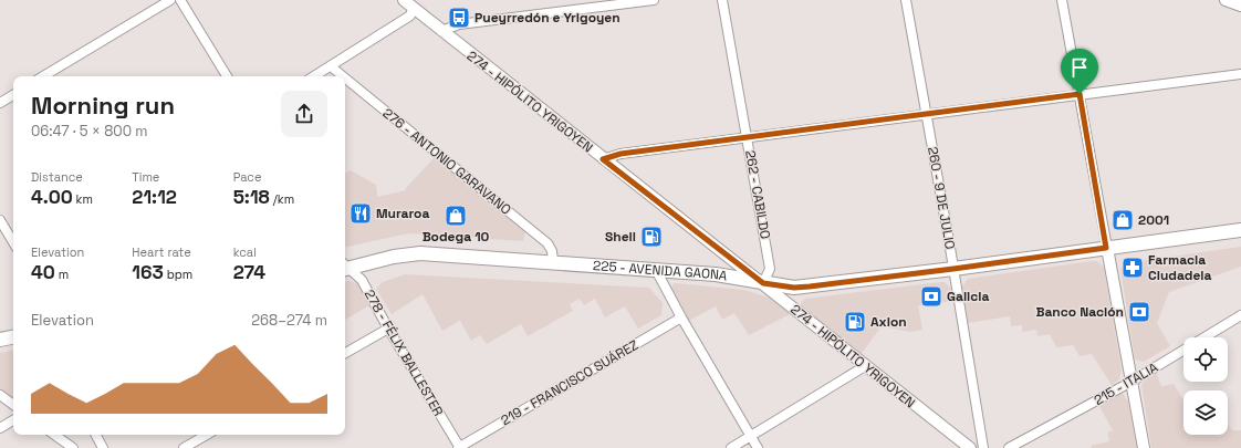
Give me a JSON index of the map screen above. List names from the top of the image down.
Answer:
{
  "streets": {
    "main road": ["225 - AVENIDA GAONA"],
    "street": [
      "274 - HIPÓLITO YRIGOYEN",
      "276 - ANTONIO GARAVANO",
      "262 - CABILDO",
      "260 - 9 DE JULIO",
      "278 - FÉLIX BALLESTER",
      "219 - FRANCISCO SUÁREZ",
      "215 - ITALIA"
    ]
  },
  "crossings": [
    ["274 - HIPÓLITO YRIGOYEN", "262 - CABILDO"],
    ["274 - HIPÓLITO YRIGOYEN", "225 - AVENIDA GAONA"],
    ["276 - ANTONIO GARAVANO", "225 - AVENIDA GAONA"],
    ["262 - CABILDO", "225 - AVENIDA GAONA"],
    ["260 - 9 DE JULIO", "225 - AVENIDA GAONA"],
    ["278 - FÉLIX BALLESTER", "219 - FRANCISCO SUÁREZ"]
  ],
  "places": {
    "bus stop": ["Pueyrredón e Yrigoyen"],
    "restaurant": ["Muraroa"],
    "shop": ["Bodega 10", "2001"],
    "fuel station": ["Shell", "Axion"],
    "pharmacy": ["Farmacia Ciudadela"],
    "bank": ["Galicia", "Banco Nación"]
  },
  "page": {
    "heading": ["Morning run", "06:47 · 5 × 800 m"],
    "stats": [
      ["Distance", "4.00 km"],
      ["Time", "21:12"],
      ["Pace", "5:18 /km"],
      ["Elevation", "40 m"],
      ["Heart rate", "163 bpm"],
      ["kcal", "274"]
    ],
    "chart": ["Elevation", "268–274 m"]
  }
}
